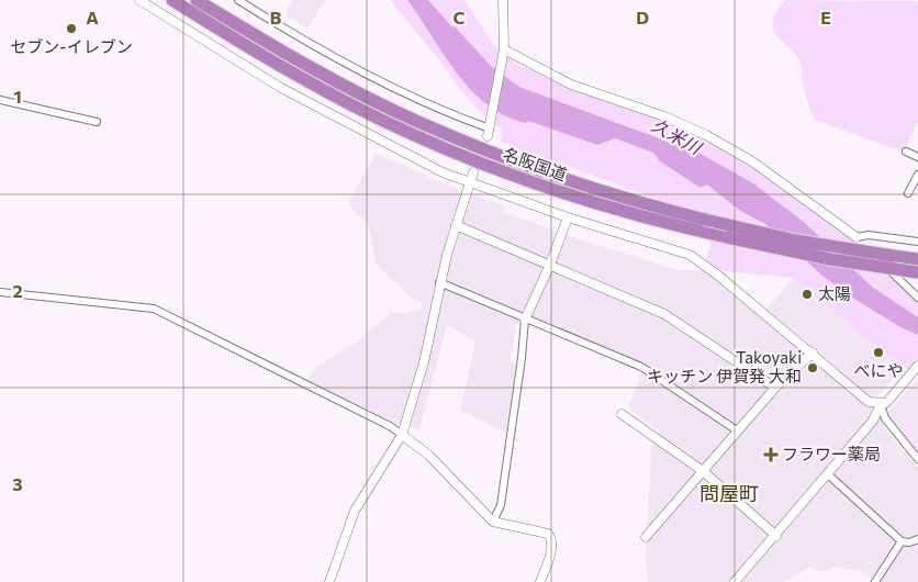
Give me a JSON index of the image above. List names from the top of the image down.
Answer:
{
  "streets": {
    "highway": ["名阪国道"]
  },
  "districts": ["問屋町"],
  "water": ["久米川"],
  "places": {
    "other": [
      "セブン-イレブン",
      "太陽",
      "べにや",
      "Takoyaki キッチン 伊賀発 大和"
    ],
    "health": ["フラワー薬局"]
  },
  "grid": {
    "columns": [
      "A",
      "B",
      "C",
      "D",
      "E"
    ],
    "rows": ["1", "2", "3"]
  }
}
